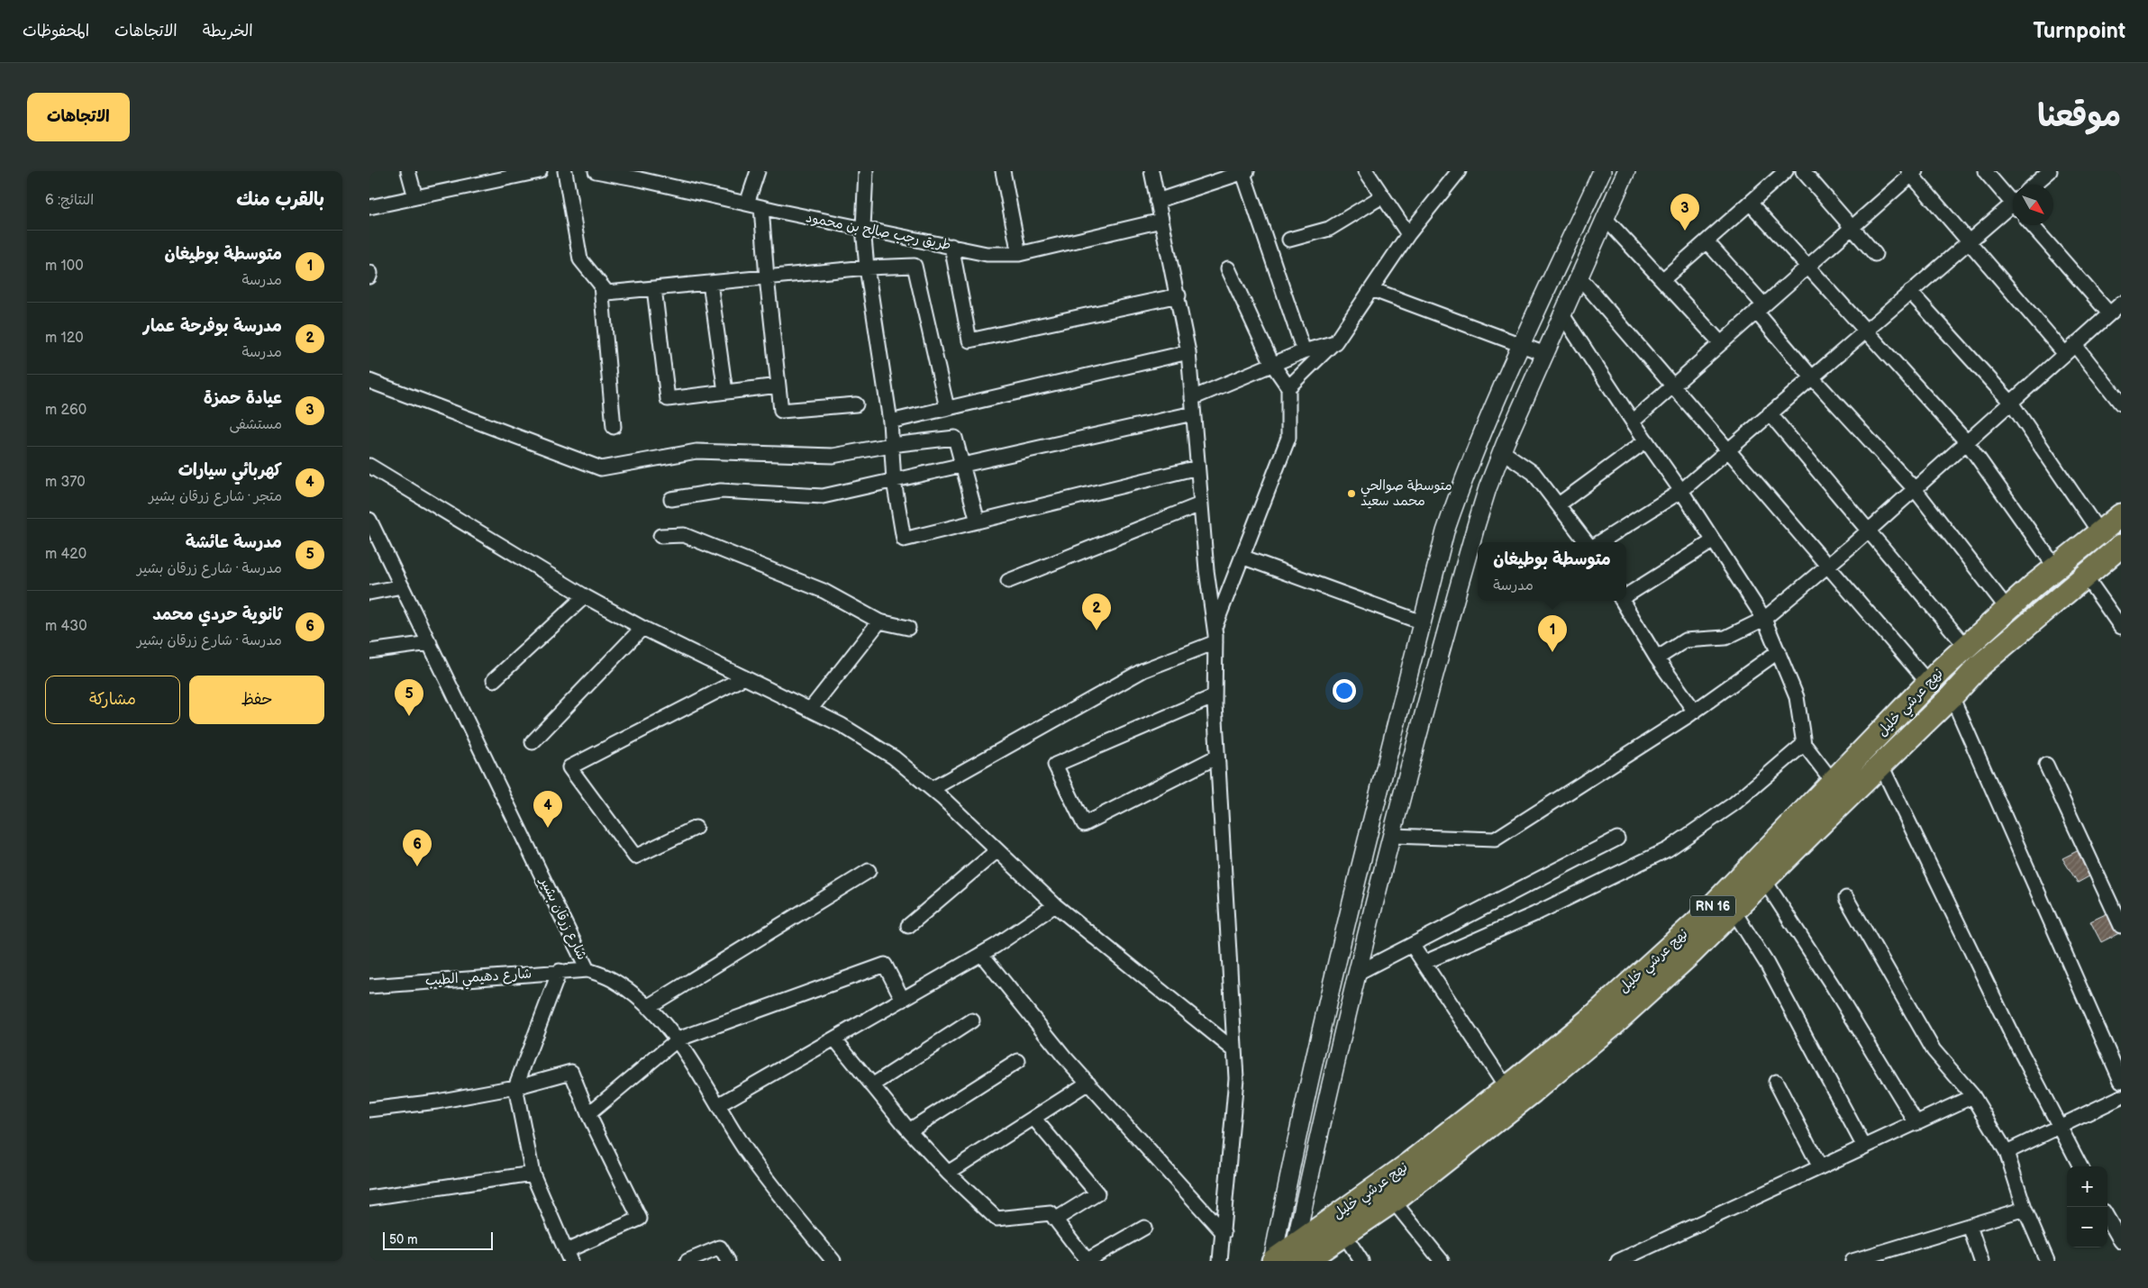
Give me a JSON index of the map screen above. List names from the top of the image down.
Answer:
{
  "streets": {
    "highway": ["نهج عرشي خليل", "RN 16"],
    "street": ["طريق رجب صالح بن محمود", "شارع زرقان بشير", "شارع دهيمي الطيب"]
  },
  "crossings": [
    ["شارع زرقان بشير", "شارع دهيمي الطيب"]
  ],
  "places": ["متوسطة صوالحي محمد سعيد"],
  "scale_bar": "50 m",
  "north": "bottom right",
  "page": {
    "header": "Turnpoint",
    "nav": ["الخريطة", "الاتجاهات", "المحفوظات"],
    "title": "موقعنا",
    "buttons": [
      "الاتجاهات",
      ["حفظ", "مشاركة"]
    ],
    "heading": ["بالقرب منك", "النتائج: 6"],
    "pins": [
      "3",
      "2",
      "1",
      "5",
      "4",
      "6"
    ],
    "list": [
      {
        "mark": "1",
        "name": "متوسطة بوطيغان",
        "note": "مدرسة",
        "value": "100 m"
      },
      {
        "mark": "2",
        "name": "مدرسة بوفرحة عمار",
        "note": "مدرسة",
        "value": "120 m"
      },
      {
        "mark": "3",
        "name": "عيادة حمزة",
        "note": "مستشفى",
        "value": "260 m"
      },
      {
        "mark": "4",
        "name": "كهربائي سيارات",
        "note": "متجر · شارع زرقان بشير",
        "value": "370 m"
      },
      {
        "mark": "5",
        "name": "مدرسة عائشة",
        "note": "مدرسة · شارع زرقان بشير",
        "value": "420 m"
      },
      {
        "mark": "6",
        "name": "ثانوية حردي محمد",
        "note": "مدرسة · شارع زرقان بشير",
        "value": "430 m"
      }
    ],
    "popup": ["متوسطة بوطيغان", "مدرسة"],
    "map_buttons": ["+", "−"],
    "scale": "50 m"
  }
}
